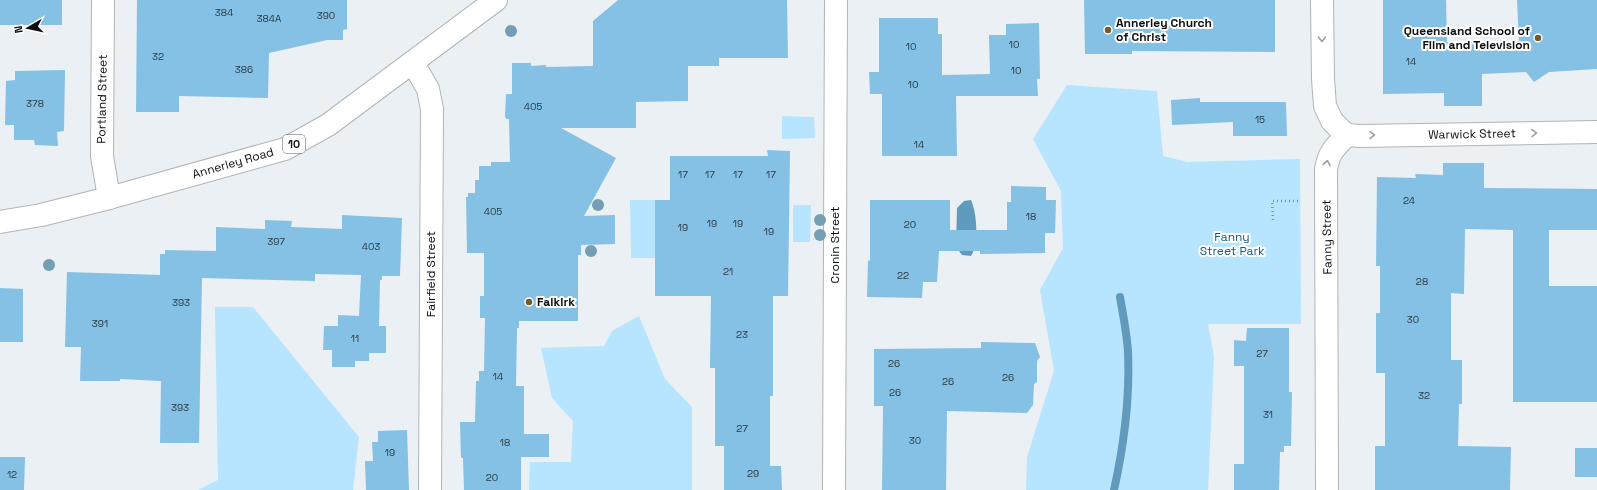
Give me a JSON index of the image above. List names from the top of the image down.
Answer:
{
  "streets": {
    "street": [
      "Portland Street",
      "Warwick Street",
      "10",
      "Annerley Road",
      "Fanny Street",
      "Cronin Street",
      "Fairfield Street"
    ]
  },
  "crossings": [
    ["Portland Street", "Annerley Road"],
    ["Warwick Street", "Fanny Street"],
    ["Annerley Road", "Fairfield Street"]
  ],
  "one_way": ["Warwick Street", "Fanny Street"],
  "parks": ["Fanny Street Park"],
  "places": ["Annerley Church of Christ", "Queensland School of Film and Television", "Falkirk"],
  "house_numbers": [
    "384",
    "390",
    "384A",
    "10",
    "10",
    "32",
    "14",
    "386",
    "10",
    "10",
    "378",
    "405",
    "15",
    "14",
    "17",
    "17",
    "17",
    "17",
    "24",
    "405",
    "18",
    "19",
    "19",
    "20",
    "19",
    "19",
    "397",
    "403",
    "21",
    "22",
    "28",
    "393",
    "30",
    "391",
    "23",
    "11",
    "27",
    "26",
    "14",
    "26",
    "26",
    "26",
    "32",
    "393",
    "31",
    "27",
    "30",
    "18",
    "19",
    "29",
    "12",
    "20"
  ],
  "north": "left"
}
